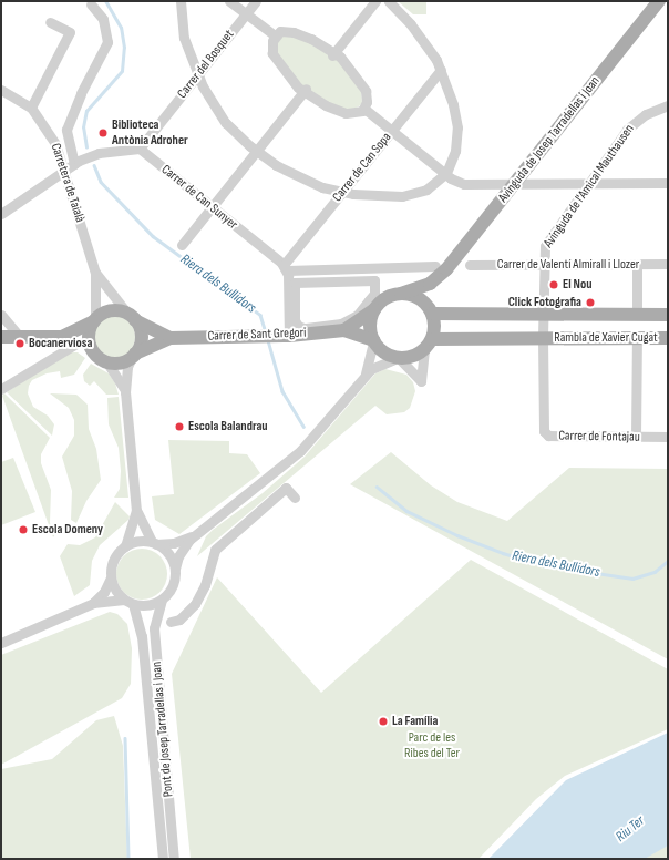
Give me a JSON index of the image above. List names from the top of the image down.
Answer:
{
  "streets": {
    "main road": ["Avinguda de Josep Tarradellas i Joan", "Carrer de Sant Gregori", "Rambla de Xavier Cugat"],
    "street": [
      "Carrer del Bosquet",
      "Carrer de Can Sopa",
      "Carretera de Taialà",
      "Avinguda de l'Amical Mauthausen",
      "Carrer de Can Sunyer",
      "Carrer de Valentí Almirall i Llozer",
      "Carrer de Fontajau",
      "Pont de Josep Tarradellas i Joan"
    ]
  },
  "crossings": [
    ["Carrer del Bosquet", "Carrer de Can Sunyer"],
    ["Avinguda de Josep Tarradellas i Joan", "Carrer de Sant Gregori"],
    ["Avinguda de Josep Tarradellas i Joan", "Rambla de Xavier Cugat"],
    ["Carrer de Can Sopa", "Carrer de Can Sunyer"],
    ["Carretera de Taialà", "Carrer de Sant Gregori"],
    ["Avinguda de l'Amical Mauthausen", "Carrer de Valentí Almirall i Llozer"],
    ["Avinguda de l'Amical Mauthausen", "Rambla de Xavier Cugat"],
    ["Carrer de Sant Gregori", "Rambla de Xavier Cugat"],
    ["Rambla de Xavier Cugat", "Carrer de Fontajau"]
  ],
  "water": ["Riera dels Bullidors", "Riu Ter"],
  "parks": ["Parc de les Ribes del Ter"],
  "places": [
    "Biblioteca Antònia Adroher",
    "El Nou",
    "Click Fotografia",
    "Bocanerviosa",
    "Escola Balandrau",
    "Escola Domeny",
    "La Família"
  ]
}
